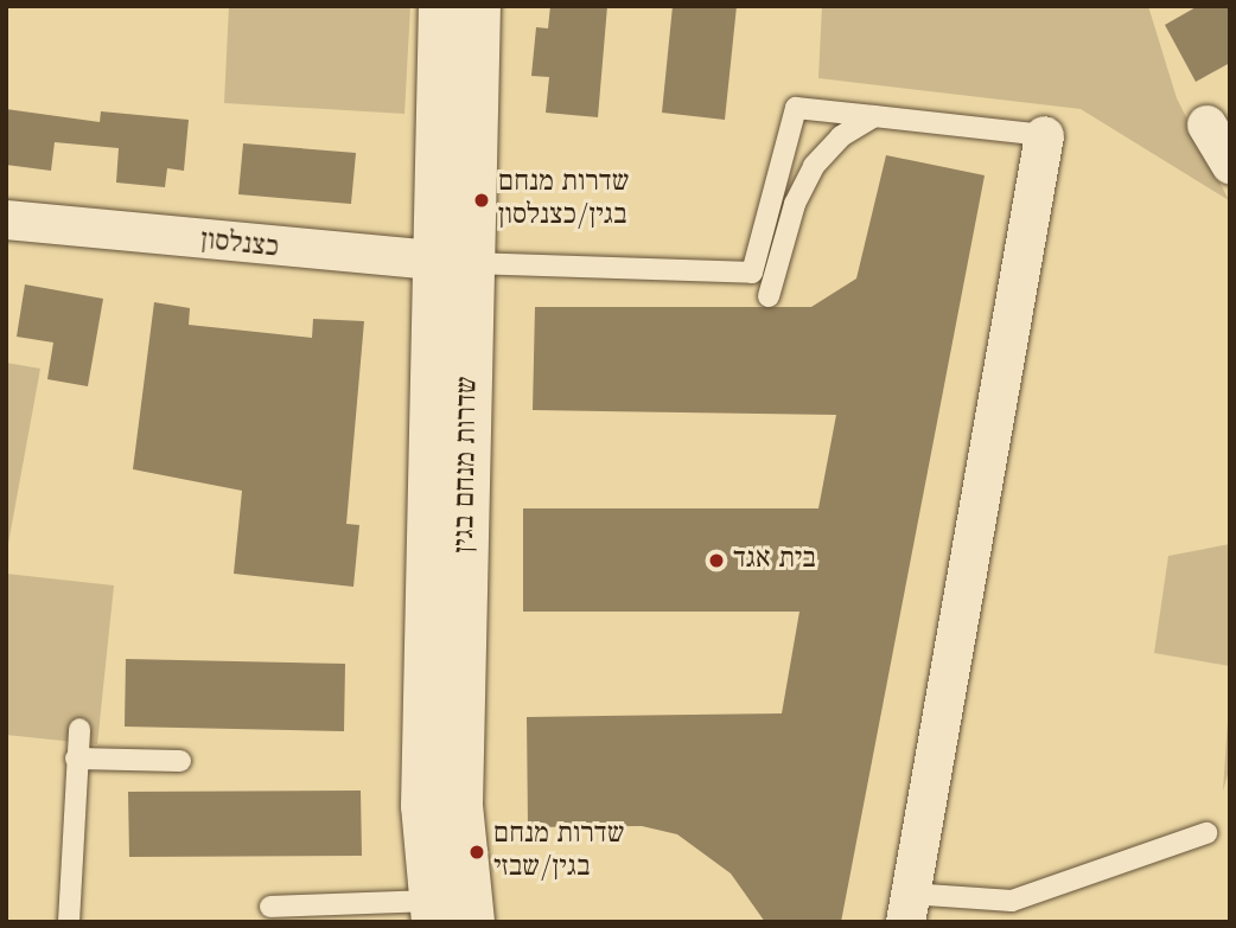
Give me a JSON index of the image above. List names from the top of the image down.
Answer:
{
  "streets": {
    "street": ["כצנלסון", "שדרות מנחם בגין"]
  },
  "crossings": [
    ["כצנלסון", "שדרות מנחם בגין"]
  ],
  "places": ["שדרות מנחם בגין/כצנלסון", "בית אגד", "שדרות מנחם בגין/שבזי"]
}
